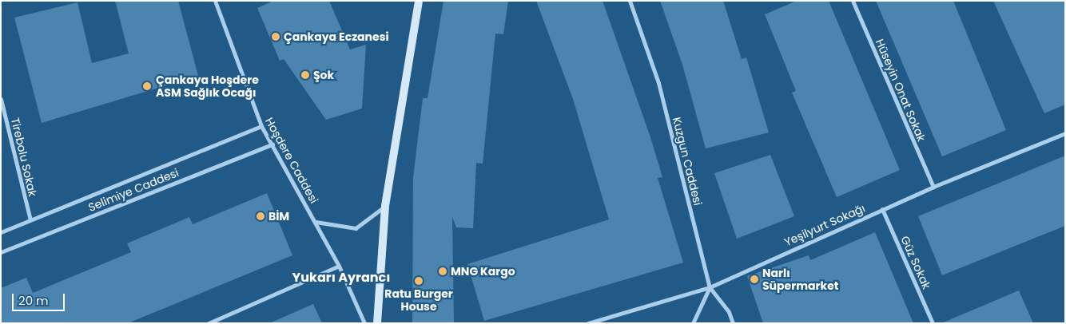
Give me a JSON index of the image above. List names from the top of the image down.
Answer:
{
  "streets": {
    "street": [
      "Hüseyin Onat Sokak",
      "Tirebolu Sokak",
      "Hoşdere Caddesi",
      "Kuzgun Caddesi",
      "Selimiye Caddesi",
      "Yeşilyurt Sokağı",
      "Güz Sokak"
    ]
  },
  "crossings": [
    ["Hüseyin Onat Sokak", "Yeşilyurt Sokağı"],
    ["Tirebolu Sokak", "Selimiye Caddesi"],
    ["Hoşdere Caddesi", "Selimiye Caddesi"],
    ["Kuzgun Caddesi", "Yeşilyurt Sokağı"],
    ["Yeşilyurt Sokağı", "Güz Sokak"]
  ],
  "districts": ["Yukarı Ayrancı"],
  "places": [
    "Çankaya Eczanesi",
    "Şok",
    "Çankaya Hoşdere ASM Sağlık Ocağı",
    "BİM",
    "MNG Kargo",
    "Narlı Süpermarket",
    "Ratu Burger House"
  ],
  "scale_bar": "20 m"
}
